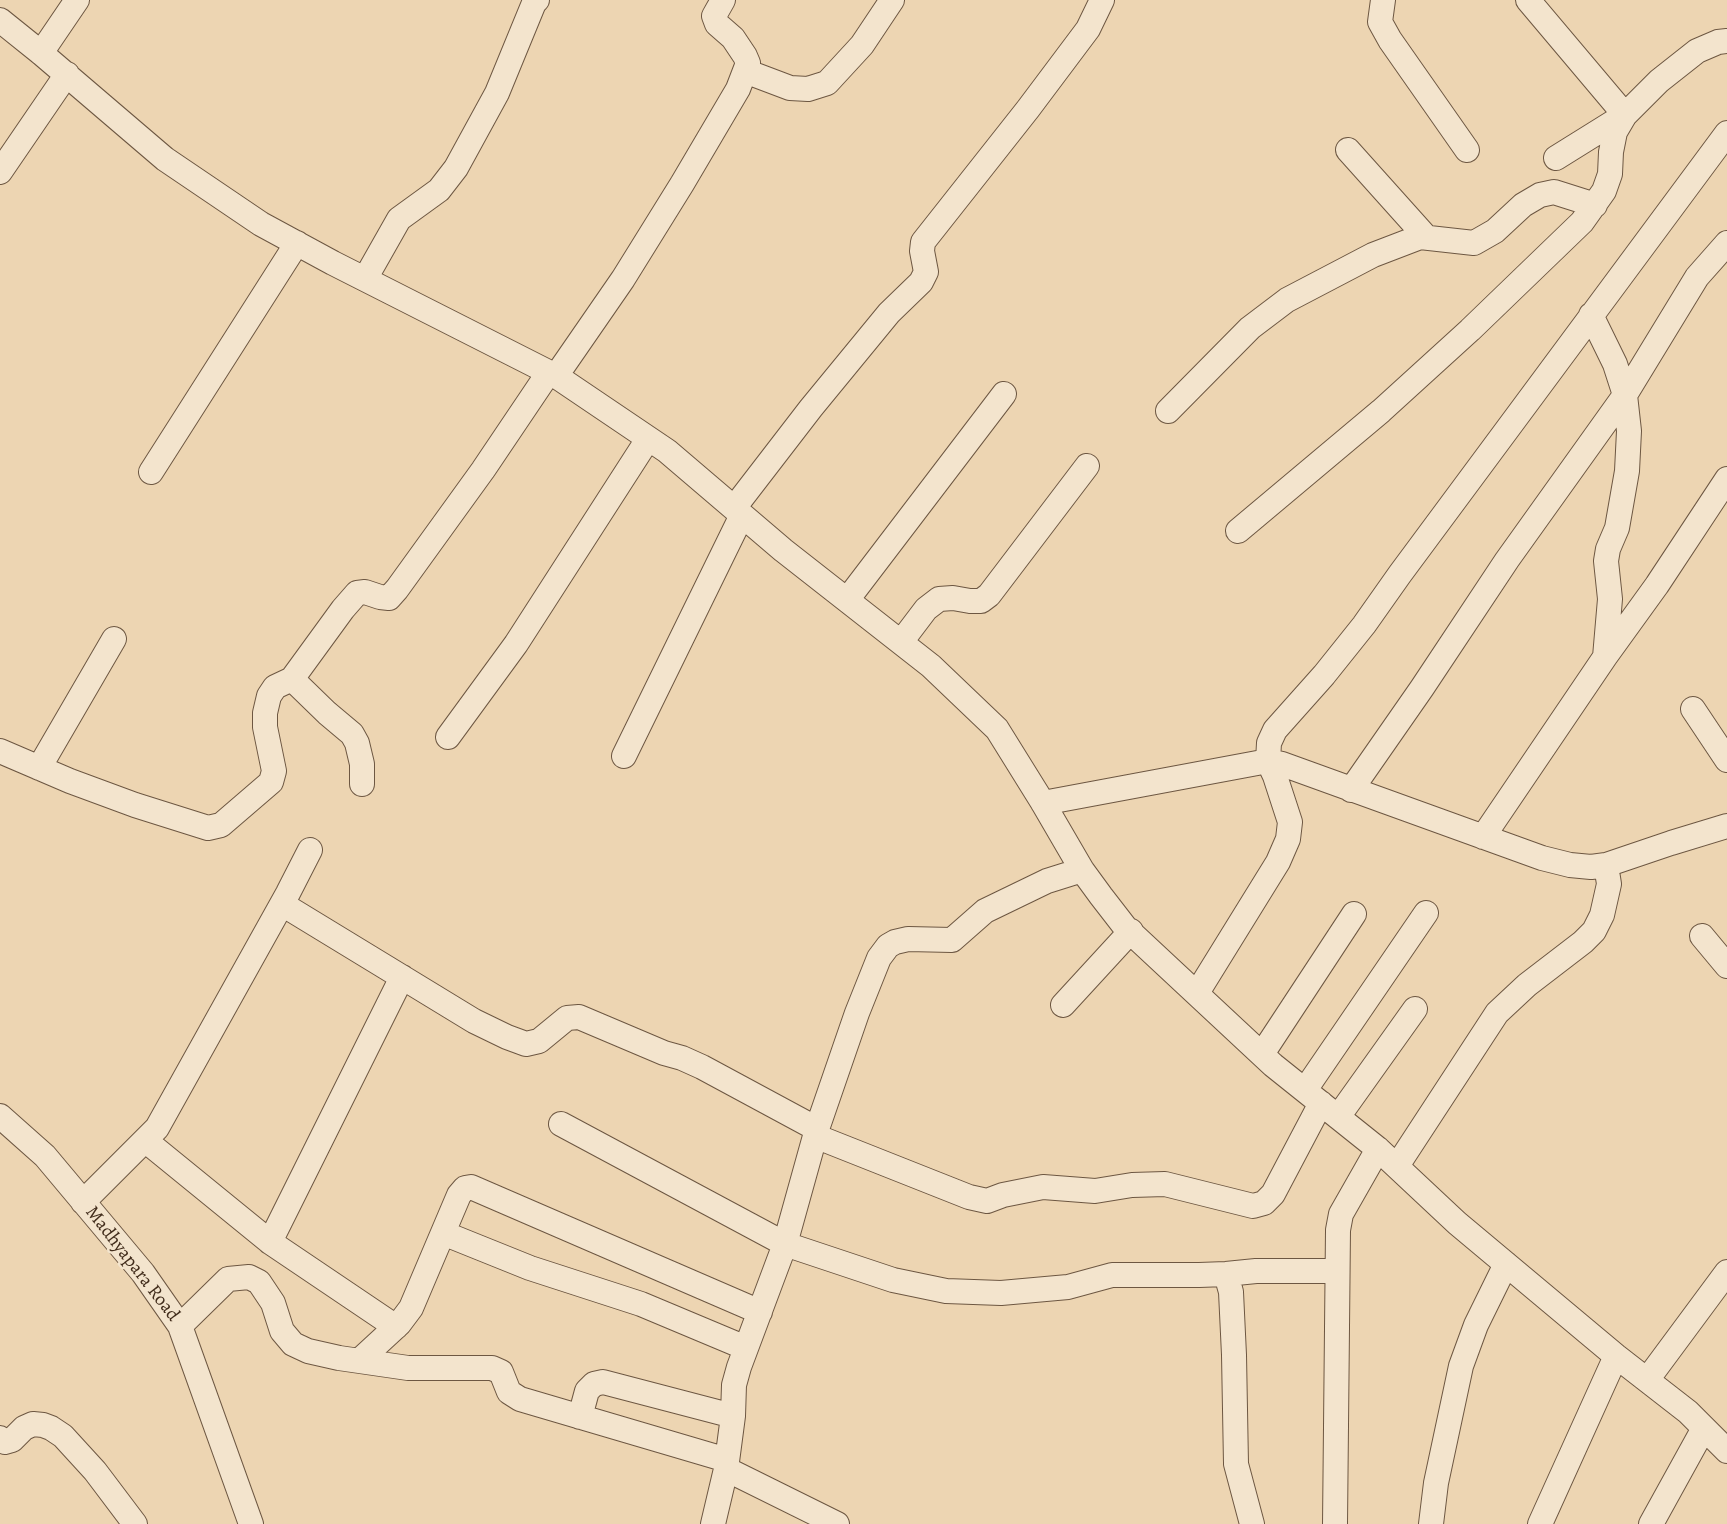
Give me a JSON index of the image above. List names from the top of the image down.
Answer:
{
  "streets": {
    "street": ["Madhyapara Road"]
  }
}
